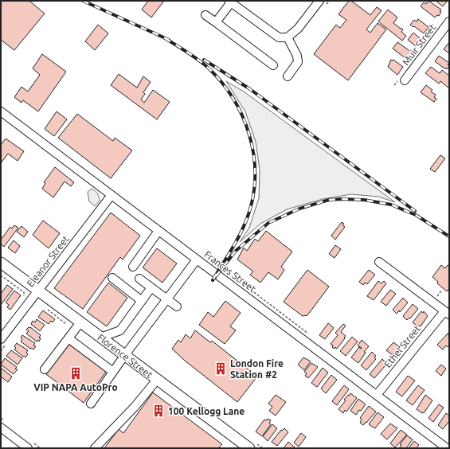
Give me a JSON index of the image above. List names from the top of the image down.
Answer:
{
  "streets": {
    "main road": ["Florence Street"],
    "street": [
      "Muir Street",
      "Eleanor Street",
      "Frances Street",
      "Ethel Street"
    ]
  },
  "crossings": [
    ["Eleanor Street", "Frances Street"],
    ["Eleanor Street", "Florence Street"],
    ["Frances Street", "Ethel Street"]
  ],
  "places": {
    "building": ["London Fire Station #2", "VIP NAPA AutoPro", "100 Kellogg Lane"]
  }
}
